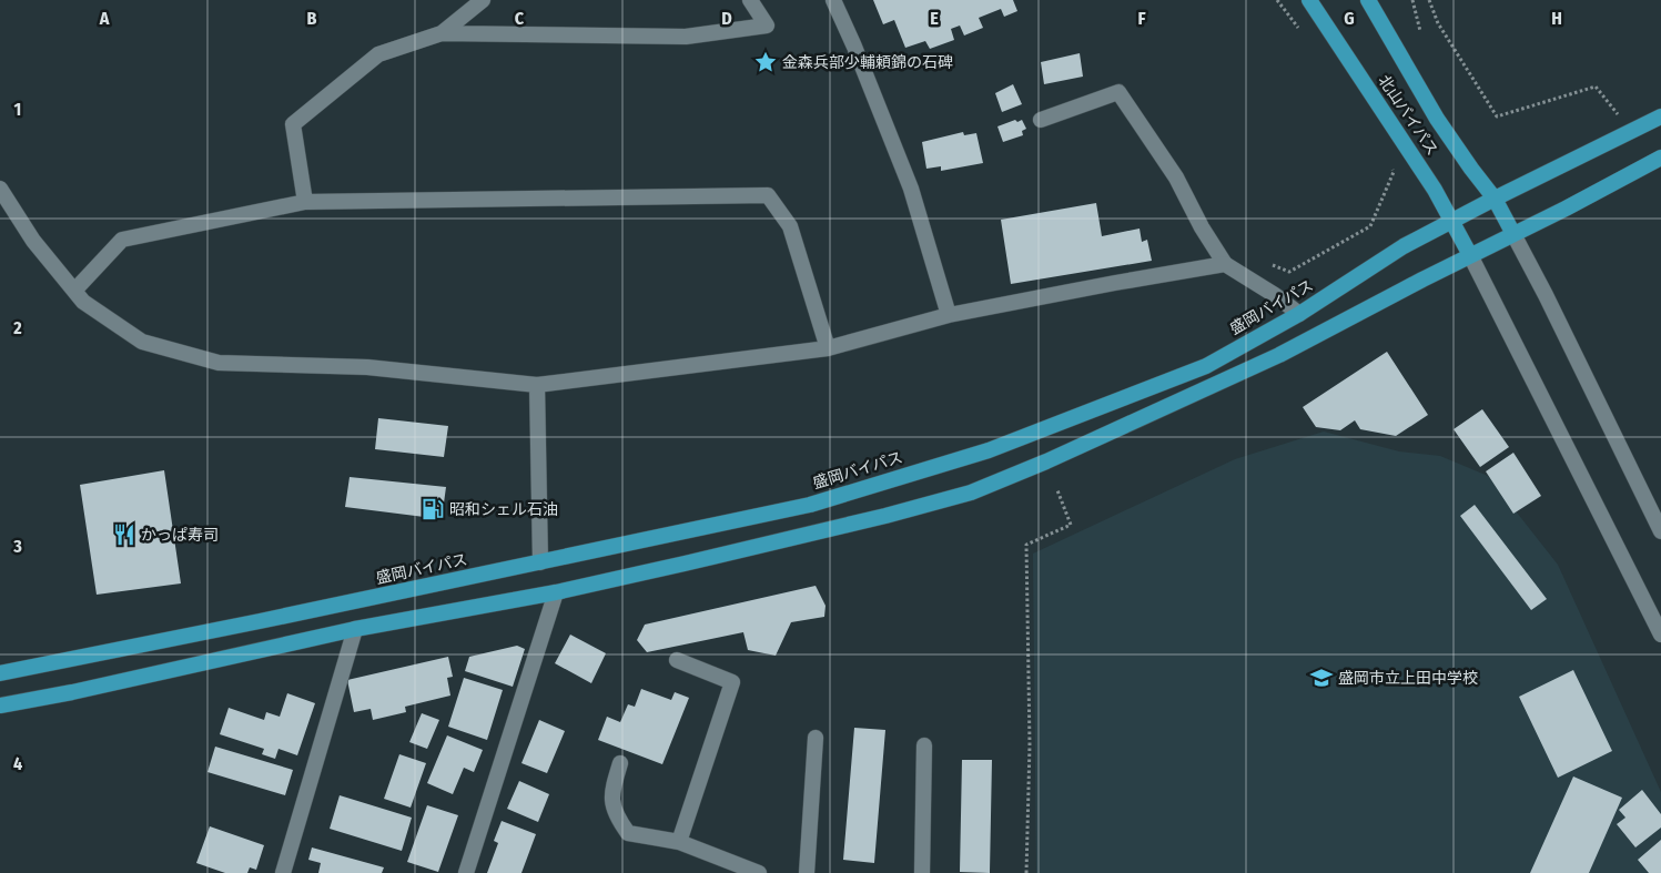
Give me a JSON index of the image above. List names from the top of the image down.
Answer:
{
  "streets": {
    "highway": ["北山バイパス", "盛岡バイパス"]
  },
  "crossings": [
    ["北山バイパス", "盛岡バイパス"]
  ],
  "places": {
    "place": ["金森兵部少輔頼錦の石碑"],
    "fuel station": ["昭和シェル石油"],
    "restaurant": ["かっぱ寿司"],
    "school or university": ["盛岡市立上田中学校"]
  },
  "grid": {
    "columns": [
      "A",
      "B",
      "C",
      "D",
      "E",
      "F",
      "G",
      "H"
    ],
    "rows": [
      "1",
      "2",
      "3",
      "4"
    ]
  }
}
